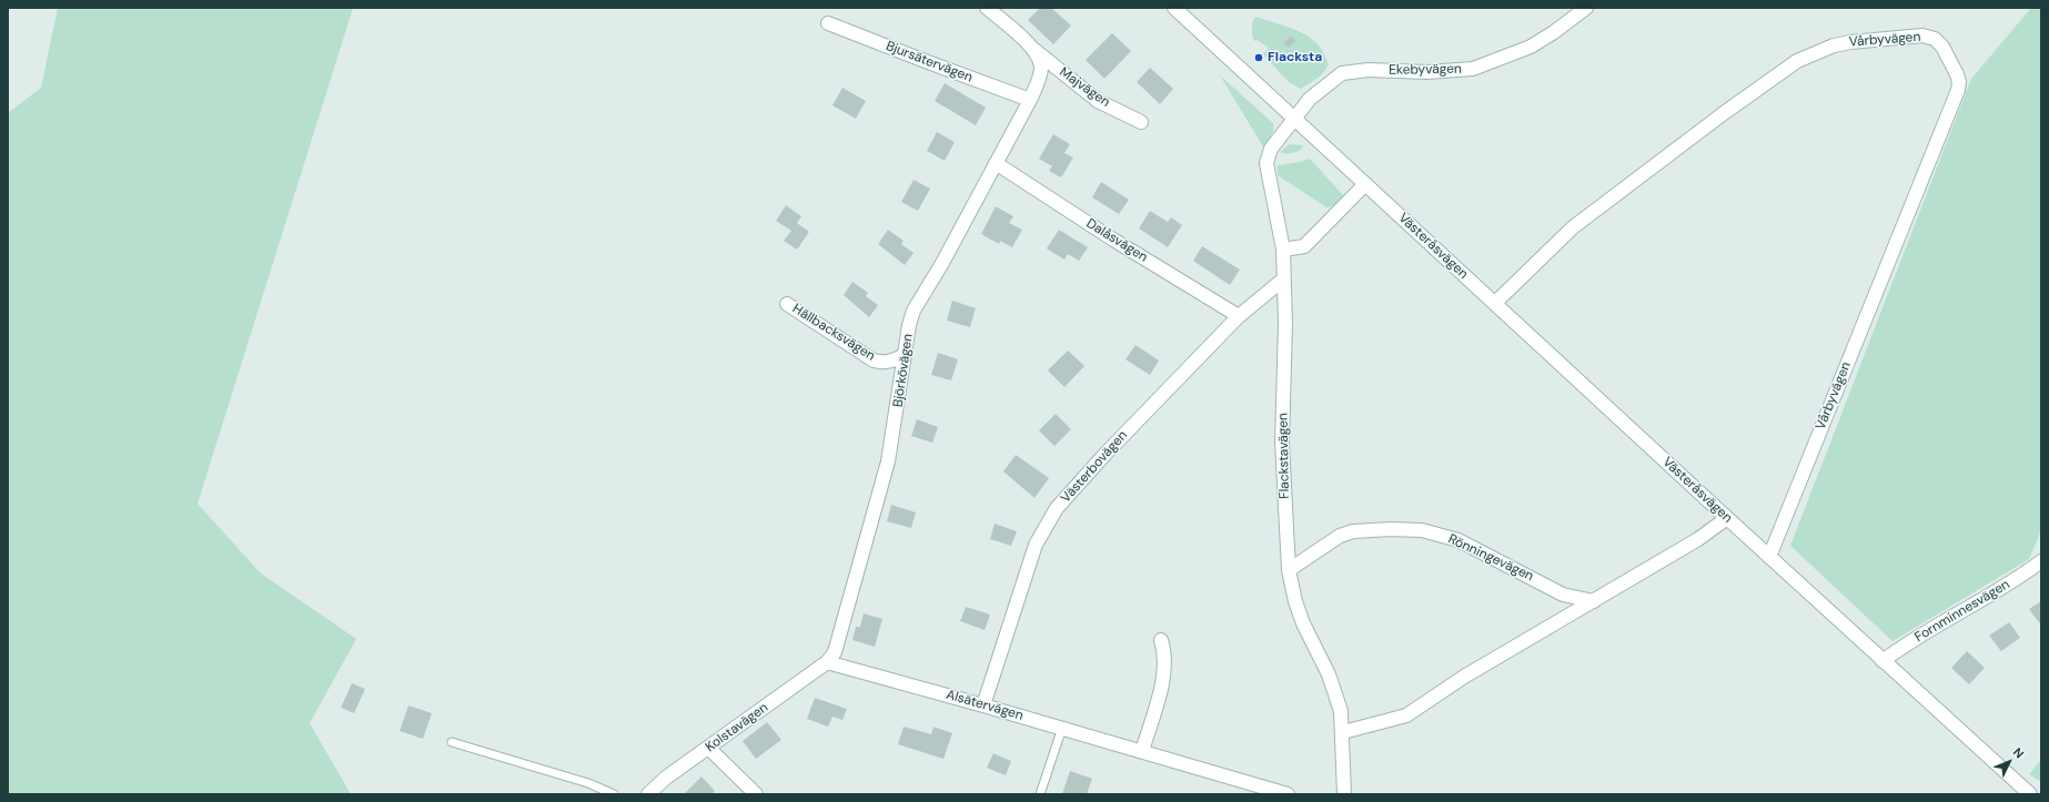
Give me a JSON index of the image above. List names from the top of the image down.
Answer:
{
  "streets": {
    "street": [
      "Vårbyvägen",
      "Bjursätervägen",
      "Ekebyvägen",
      "Majvägen",
      "Dalåsvägen",
      "Västeråsvägen",
      "Hällbacksvägen",
      "Björkövägen",
      "Flackstavägen",
      "Västerbovägen",
      "Rönningevägen",
      "Fornminnesvägen",
      "Alsätervägen",
      "Kolstavägen"
    ]
  },
  "crossings": [
    ["Vårbyvägen", "Västeråsvägen"],
    ["Bjursätervägen", "Majvägen"],
    ["Bjursätervägen", "Björkövägen"],
    ["Ekebyvägen", "Västeråsvägen"],
    ["Ekebyvägen", "Flackstavägen"],
    ["Majvägen", "Björkövägen"],
    ["Dalåsvägen", "Björkövägen"],
    ["Dalåsvägen", "Västerbovägen"],
    ["Västeråsvägen", "Flackstavägen"],
    ["Västeråsvägen", "Fornminnesvägen"],
    ["Hällbacksvägen", "Björkövägen"],
    ["Björkövägen", "Alsätervägen"],
    ["Björkövägen", "Kolstavägen"],
    ["Flackstavägen", "Västerbovägen"],
    ["Flackstavägen", "Rönningevägen"],
    ["Västerbovägen", "Alsätervägen"],
    ["Alsätervägen", "Kolstavägen"]
  ],
  "places": ["Flacksta"],
  "north": "top right"
}
